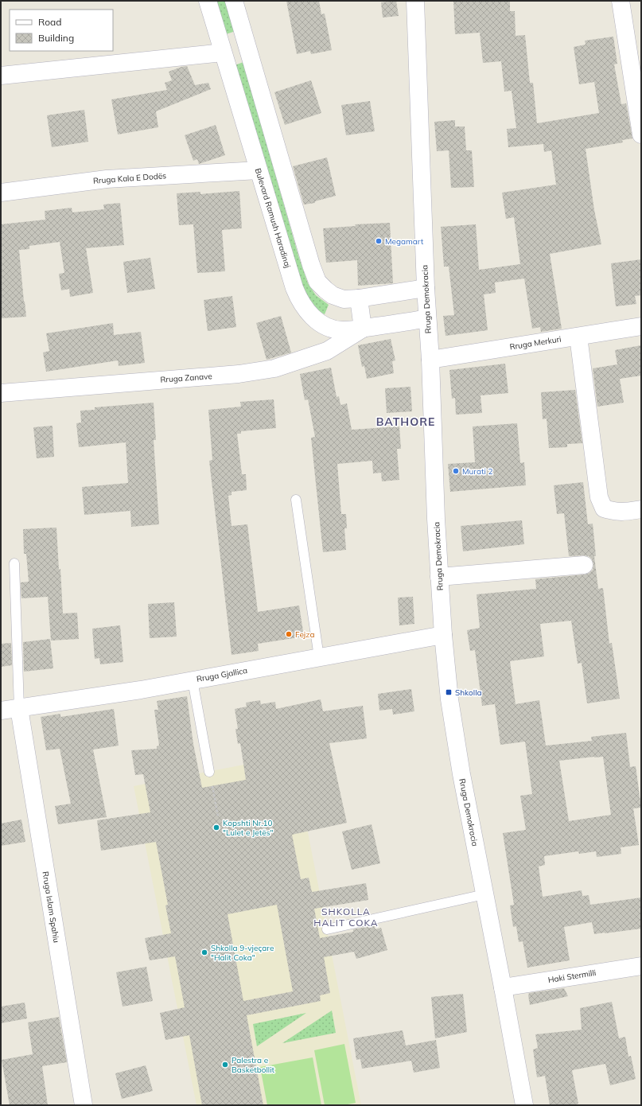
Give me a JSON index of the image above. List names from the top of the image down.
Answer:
{
  "streets": {
    "street": [
      "Rruga Kala E Dodës",
      "Bulevard Ramush Haradinaj",
      "Rruga Demokracia",
      "Rruga Merkuri",
      "Rruga Zanave",
      "Rruga Gjallica",
      "Rruga Islam Spahiu",
      "Haki Stermilli"
    ]
  },
  "crossings": [
    ["Rruga Kala E Dodës", "Bulevard Ramush Haradinaj"],
    ["Bulevard Ramush Haradinaj", "Rruga Demokracia"],
    ["Bulevard Ramush Haradinaj", "Rruga Zanave"],
    ["Rruga Demokracia", "Rruga Merkuri"],
    ["Rruga Demokracia", "Rruga Gjallica"],
    ["Rruga Demokracia", "Haki Stermilli"],
    ["Rruga Gjallica", "Rruga Islam Spahiu"]
  ],
  "districts": ["BATHORE", "SHKOLLA HALIT COKA"],
  "places": {
    "other": [
      "Megamart",
      "Murati 2",
      "Fejza",
      "Kopshti Nr.10 \"Lulet e Jetës\"",
      "Shkolla 9-vjeçare \"Halit Coka\"",
      "Palestra e Basketbollit"
    ],
    "transit": ["Shkolla"]
  },
  "legend": ["Road", "Building"]
}
